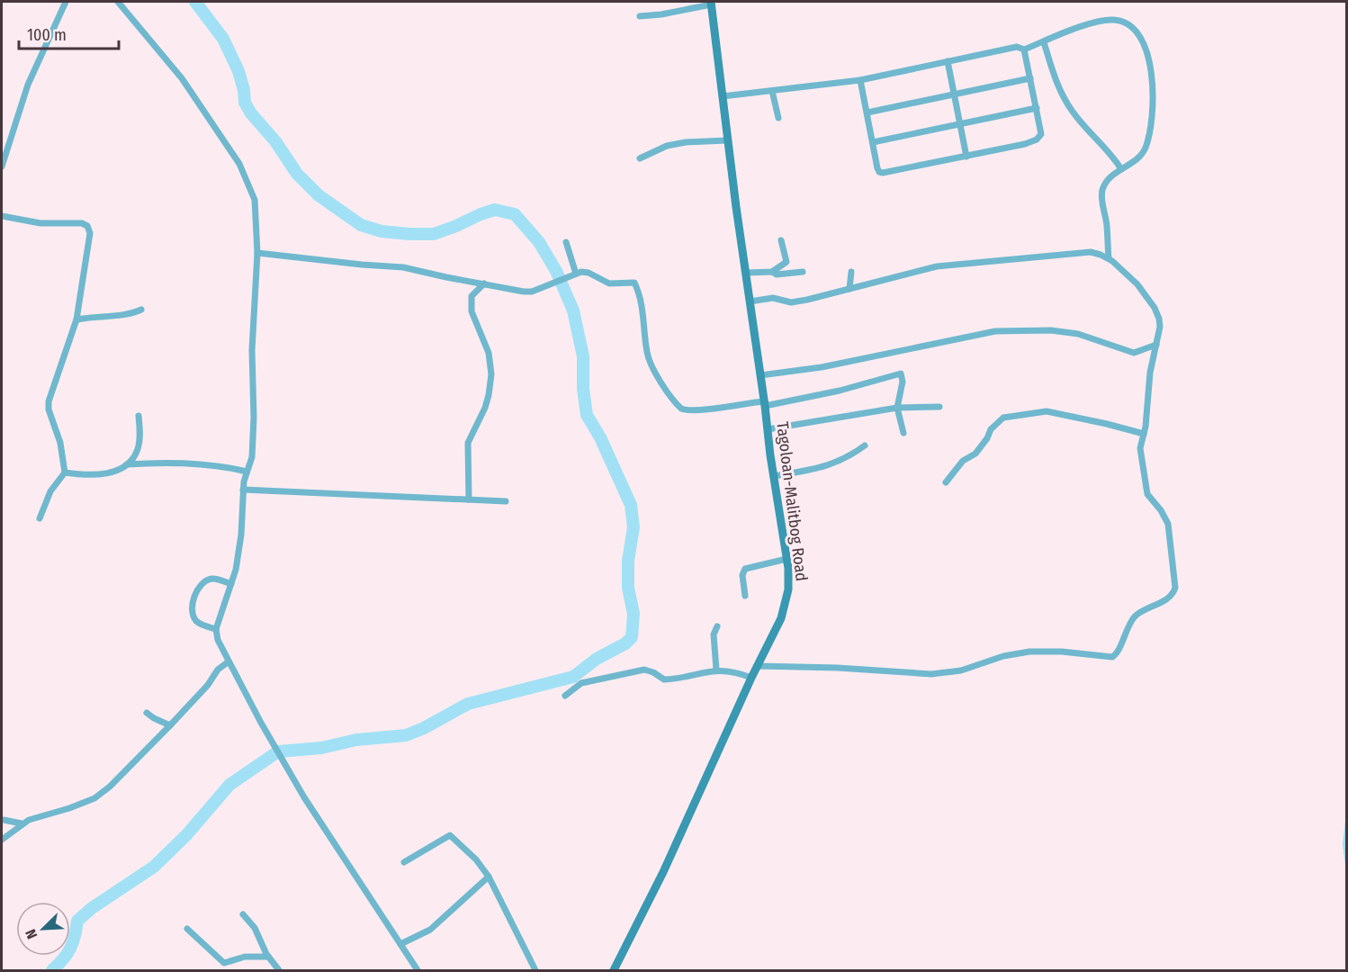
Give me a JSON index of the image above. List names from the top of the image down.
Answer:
{
  "streets": {
    "main road": ["Tagoloan-Malitbog Road"]
  },
  "scale_bar": "100 m",
  "north": "bottom left"
}
